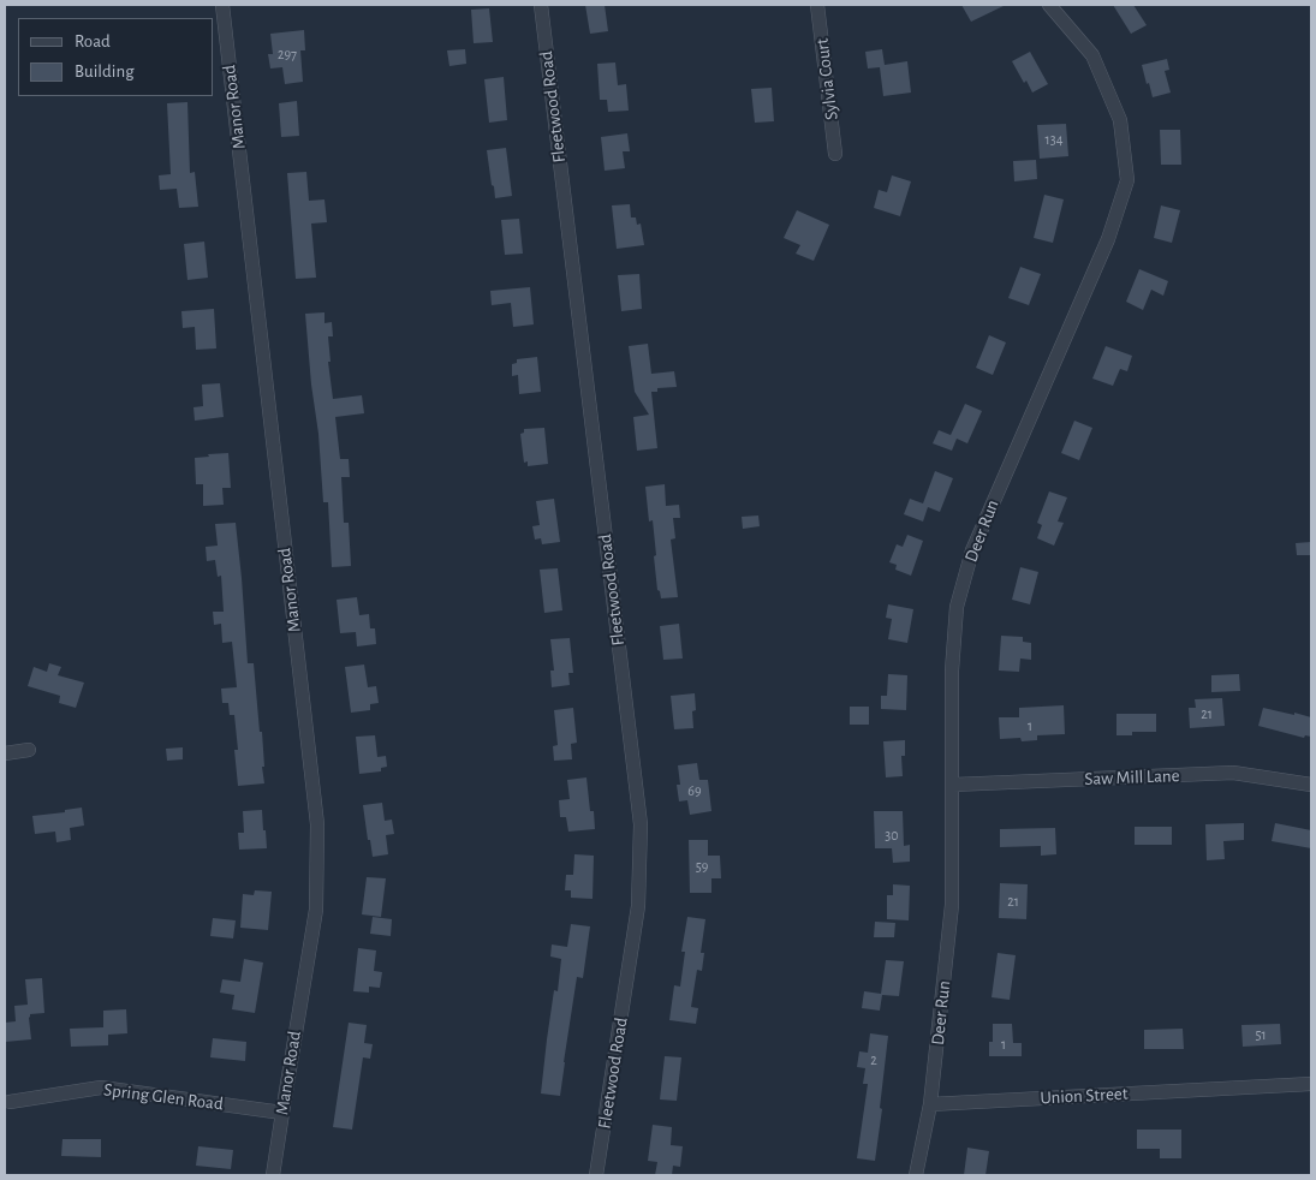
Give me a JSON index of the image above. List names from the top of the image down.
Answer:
{
  "streets": {
    "street": [
      "Sylvia Court",
      "Manor Road",
      "Fleetwood Road",
      "Deer Run",
      "Saw Mill Lane",
      "Union Street",
      "Spring Glen Road"
    ]
  },
  "crossings": [
    ["Manor Road", "Spring Glen Road"],
    ["Deer Run", "Saw Mill Lane"],
    ["Deer Run", "Union Street"]
  ],
  "house_numbers": [
    "297",
    "134",
    "21",
    "1",
    "69",
    "30",
    "59",
    "21",
    "51",
    "1",
    "2"
  ],
  "legend": ["Road", "Building"]
}
